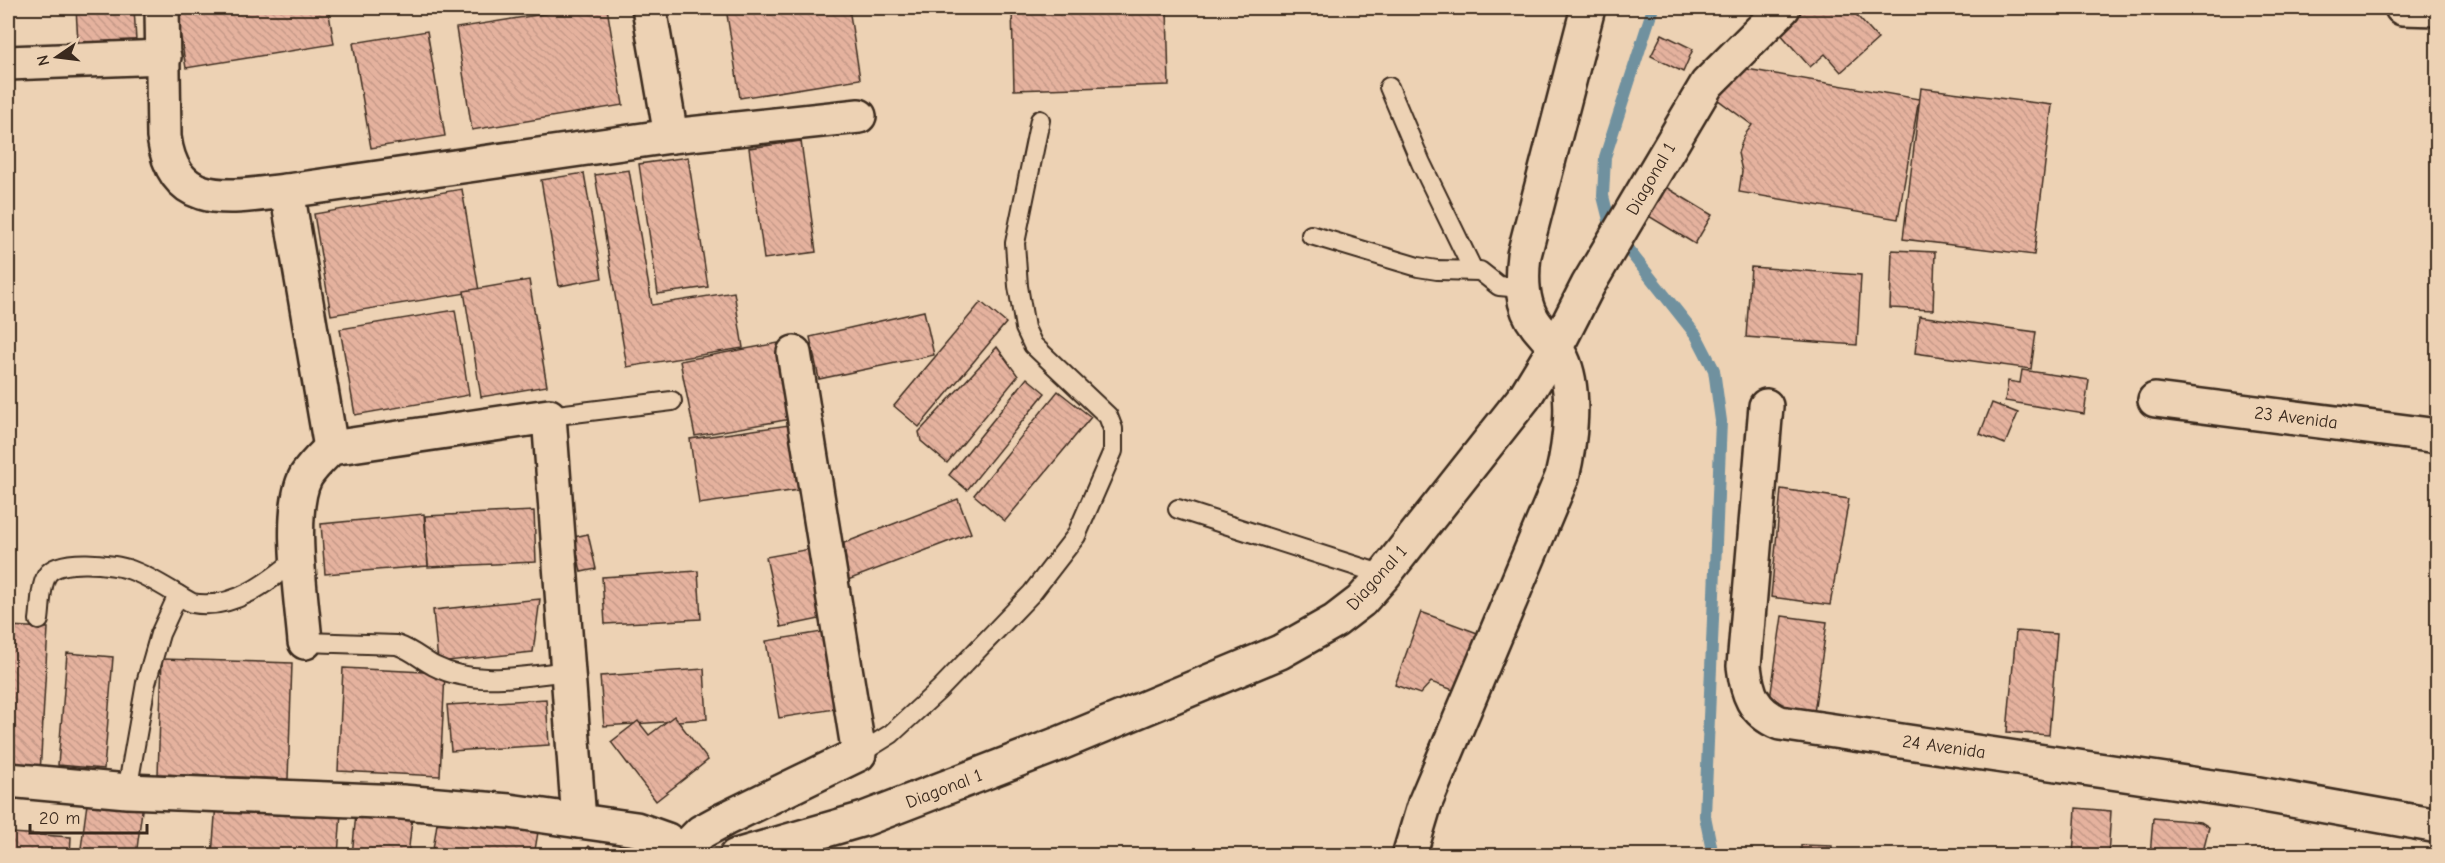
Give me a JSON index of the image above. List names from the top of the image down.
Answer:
{
  "streets": {
    "street": ["Diagonal 1", "23 Avenida", "24 Avenida"]
  },
  "scale_bar": "20 m",
  "north": "left"
}
